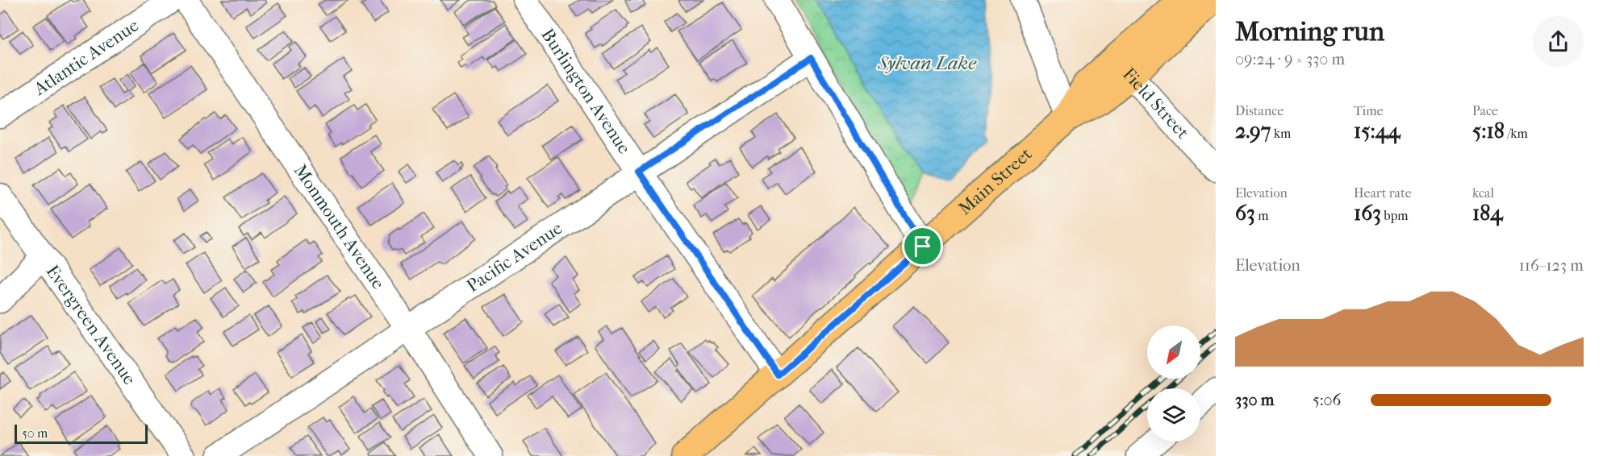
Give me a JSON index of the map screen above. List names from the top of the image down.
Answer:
{
  "streets": {
    "main road": ["Main Street"],
    "street": [
      "Atlantic Avenue",
      "Burlington Avenue",
      "Field Street",
      "Monmouth Avenue",
      "Pacific Avenue",
      "Evergreen Avenue"
    ]
  },
  "crossings": [
    ["Burlington Avenue", "Main Street"],
    ["Burlington Avenue", "Pacific Avenue"],
    ["Field Street", "Main Street"],
    ["Monmouth Avenue", "Pacific Avenue"]
  ],
  "water": ["Sylvan Lake"],
  "scale_bar": "50 m",
  "north": "bottom left",
  "page": {
    "heading": ["Morning run", "09:24 · 9 × 330 m"],
    "stats": [
      ["Distance", "2.97 km"],
      ["Time", "15:44"],
      ["Pace", "5:18 /km"],
      ["Elevation", "63 m"],
      ["Heart rate", "163 bpm"],
      ["kcal", "184"]
    ],
    "chart": ["Elevation", "116–123 m"],
    "list": [
      {
        "name": "330 m",
        "note": "5:06"
      }
    ],
    "scale": "50 m"
  }
}
